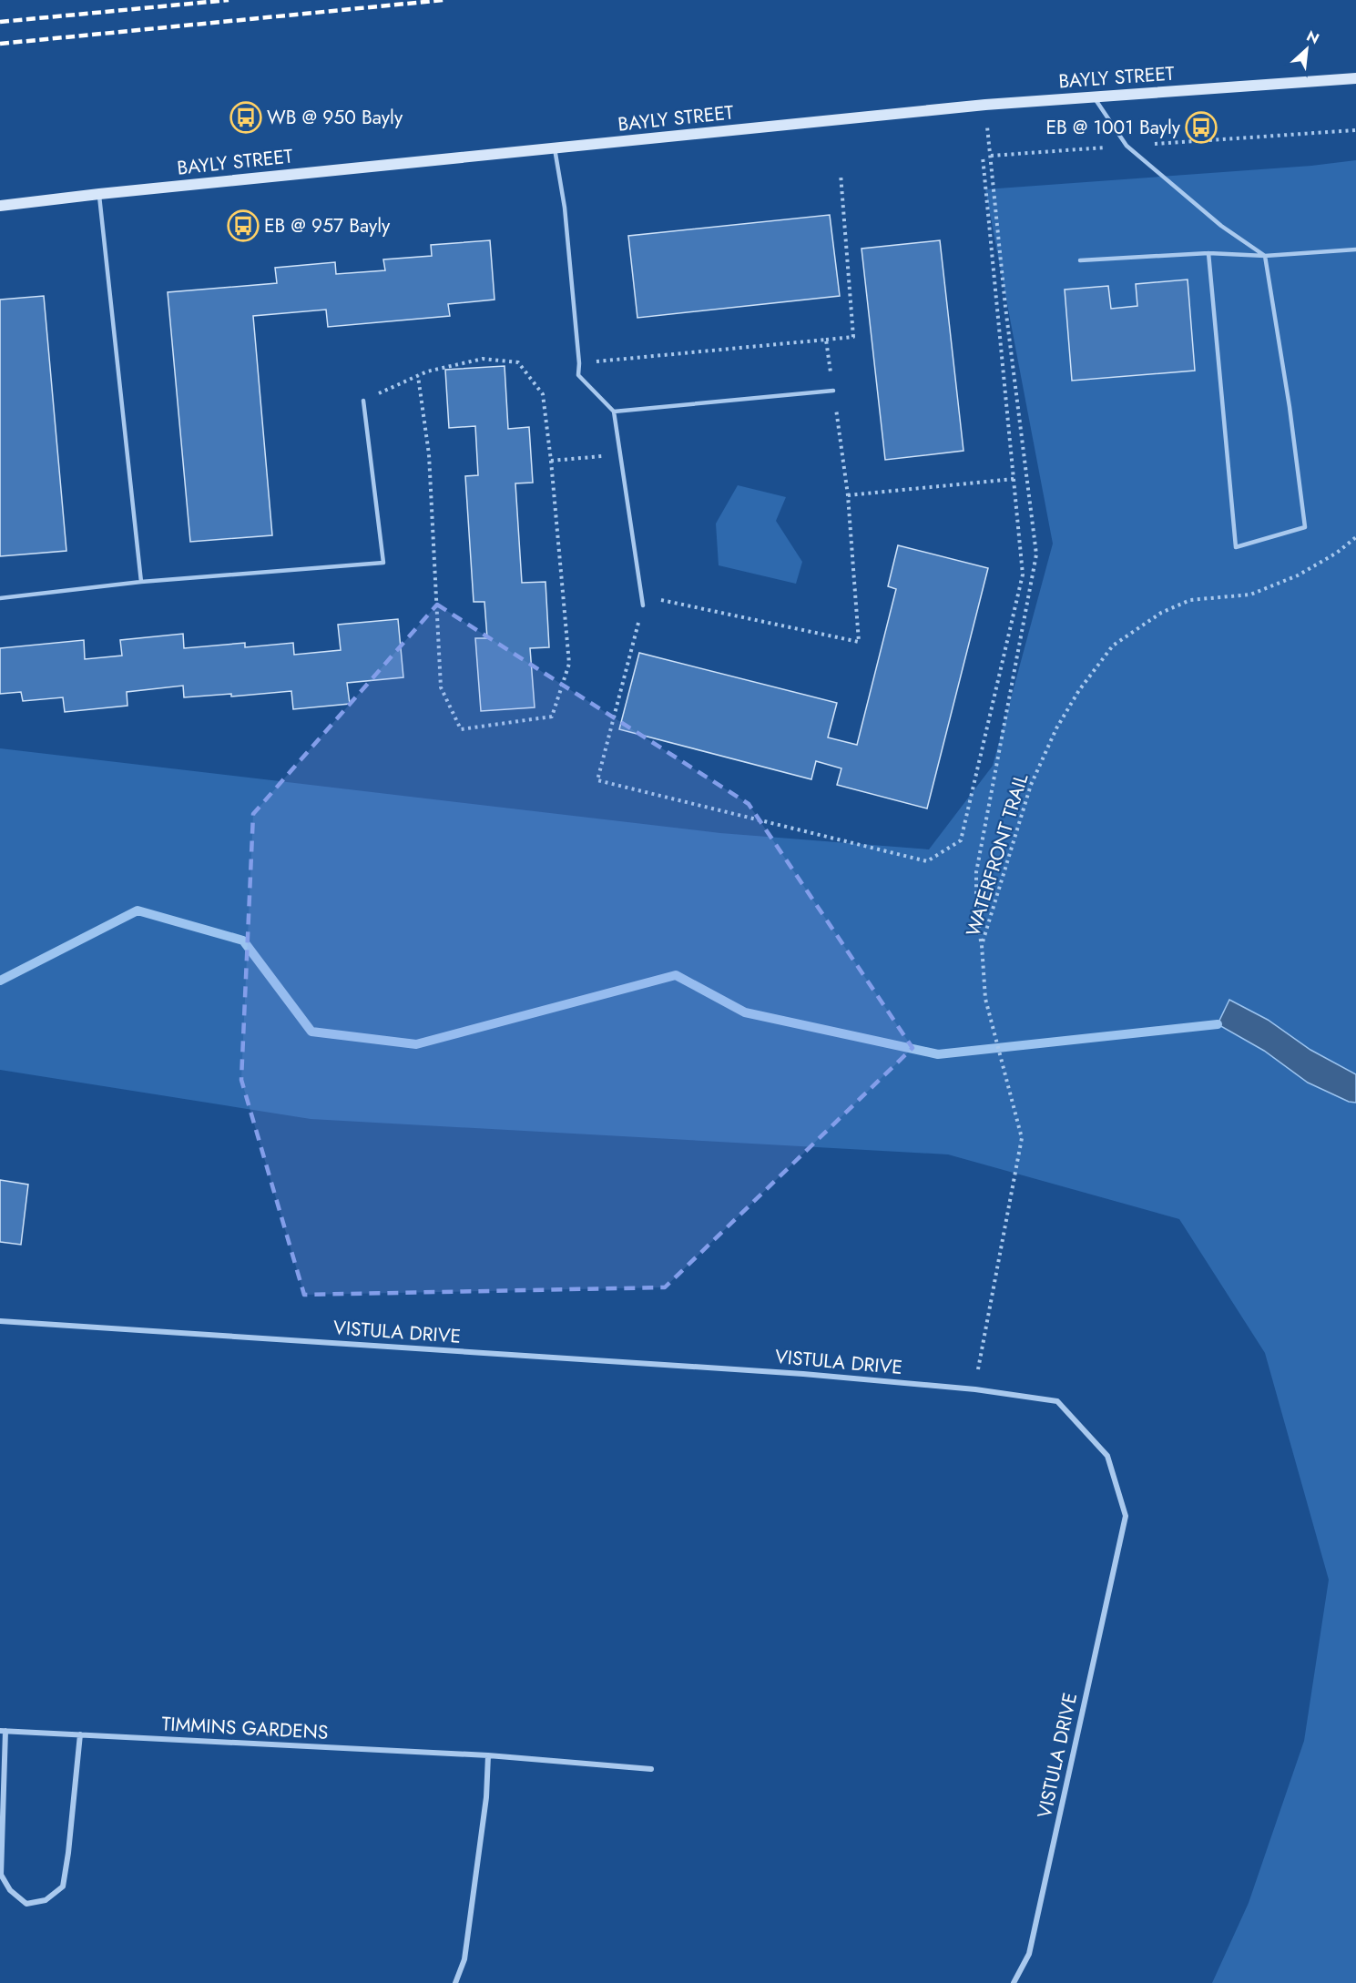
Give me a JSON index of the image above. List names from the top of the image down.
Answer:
{
  "streets": {
    "main road": ["BAYLY STREET"],
    "street": ["VISTULA DRIVE", "TIMMINS GARDENS"],
    "path": ["WATERFRONT TRAIL"]
  },
  "crossings": [
    ["WATERFRONT TRAIL", "VISTULA DRIVE"]
  ],
  "places": {
    "bus stop": ["WB @ 950 Bayly", "EB @ 1001 Bayly", "EB @ 957 Bayly"]
  },
  "north": "top right"
}
